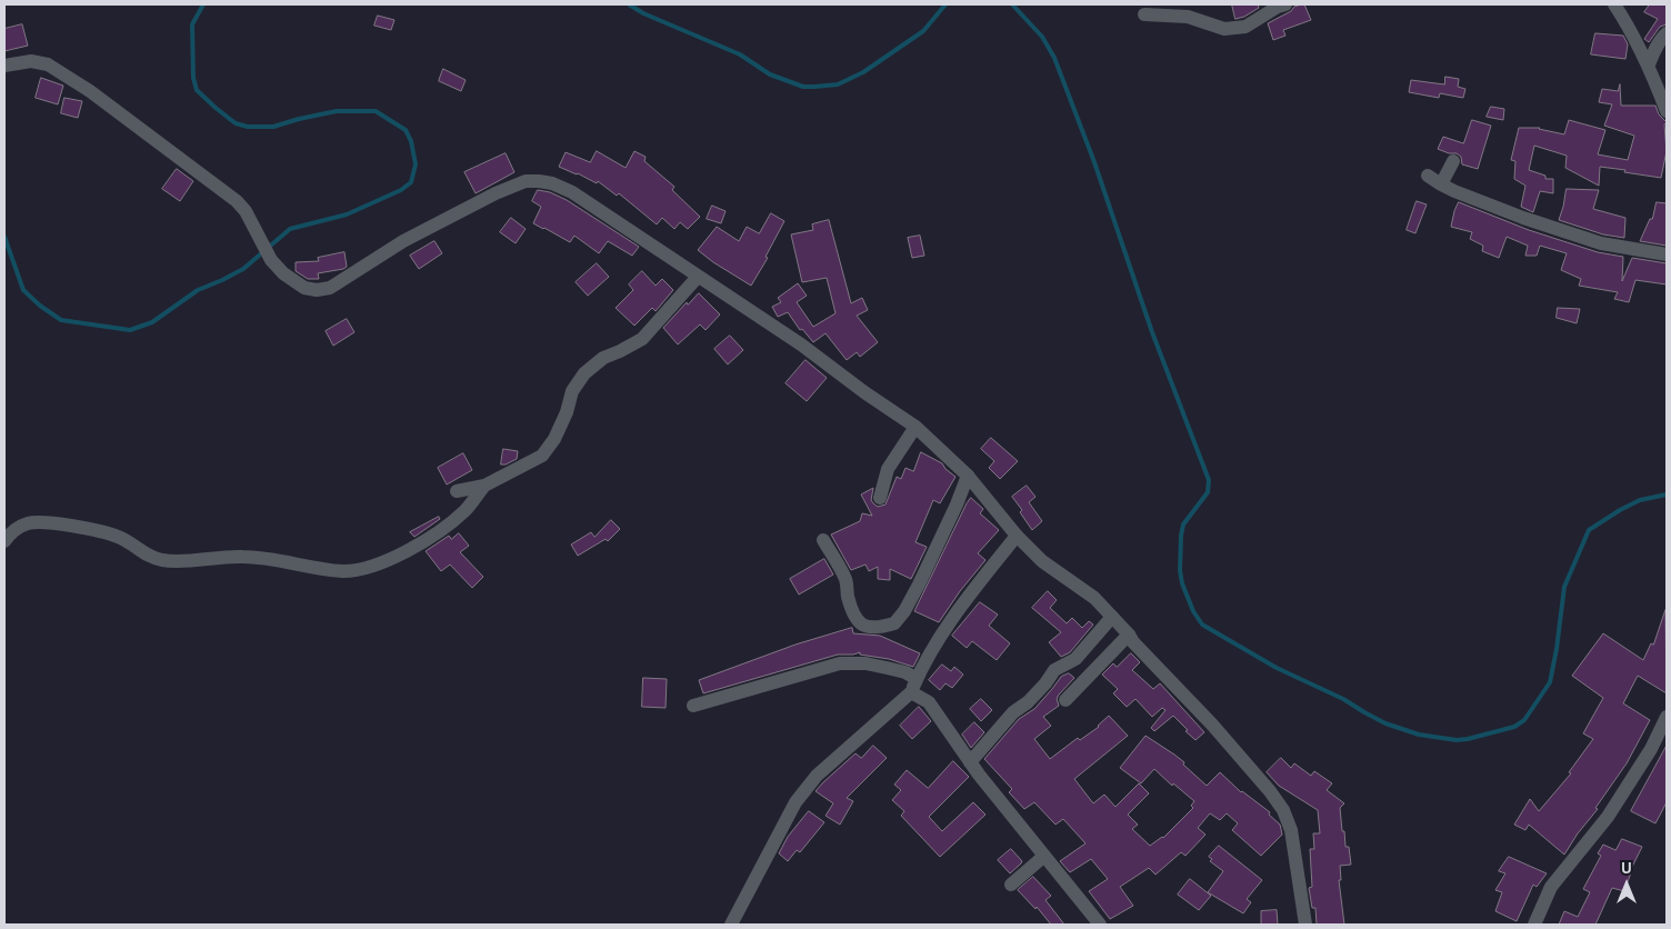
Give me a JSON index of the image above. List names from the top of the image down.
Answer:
{
  "north": "top"
}
